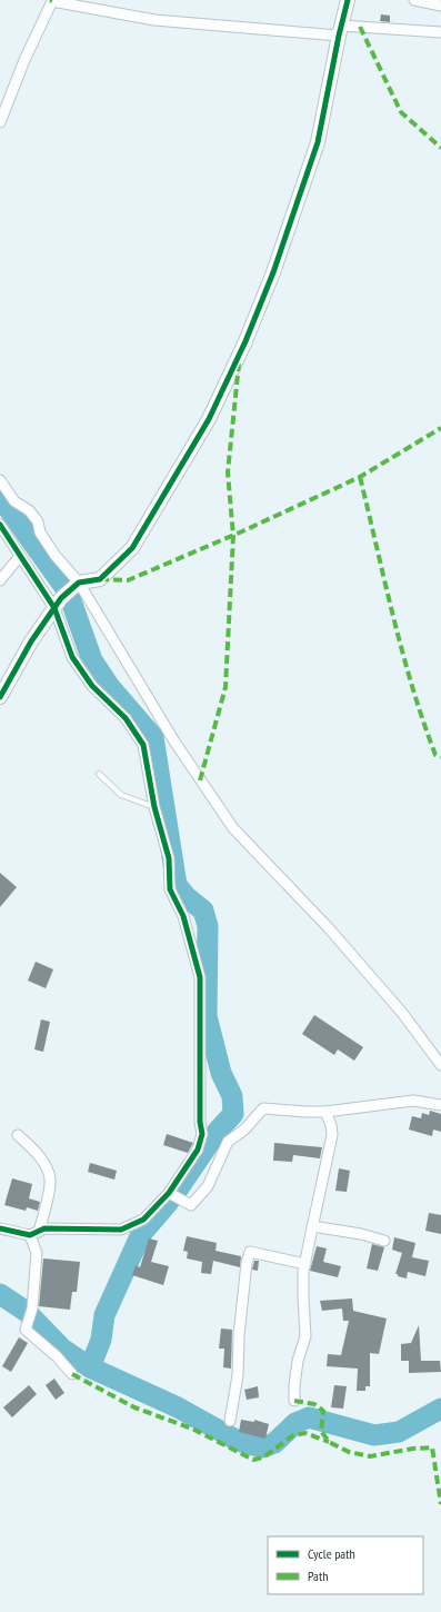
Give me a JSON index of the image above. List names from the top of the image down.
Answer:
{
  "legend": ["Cycle path", "Path"]
}
